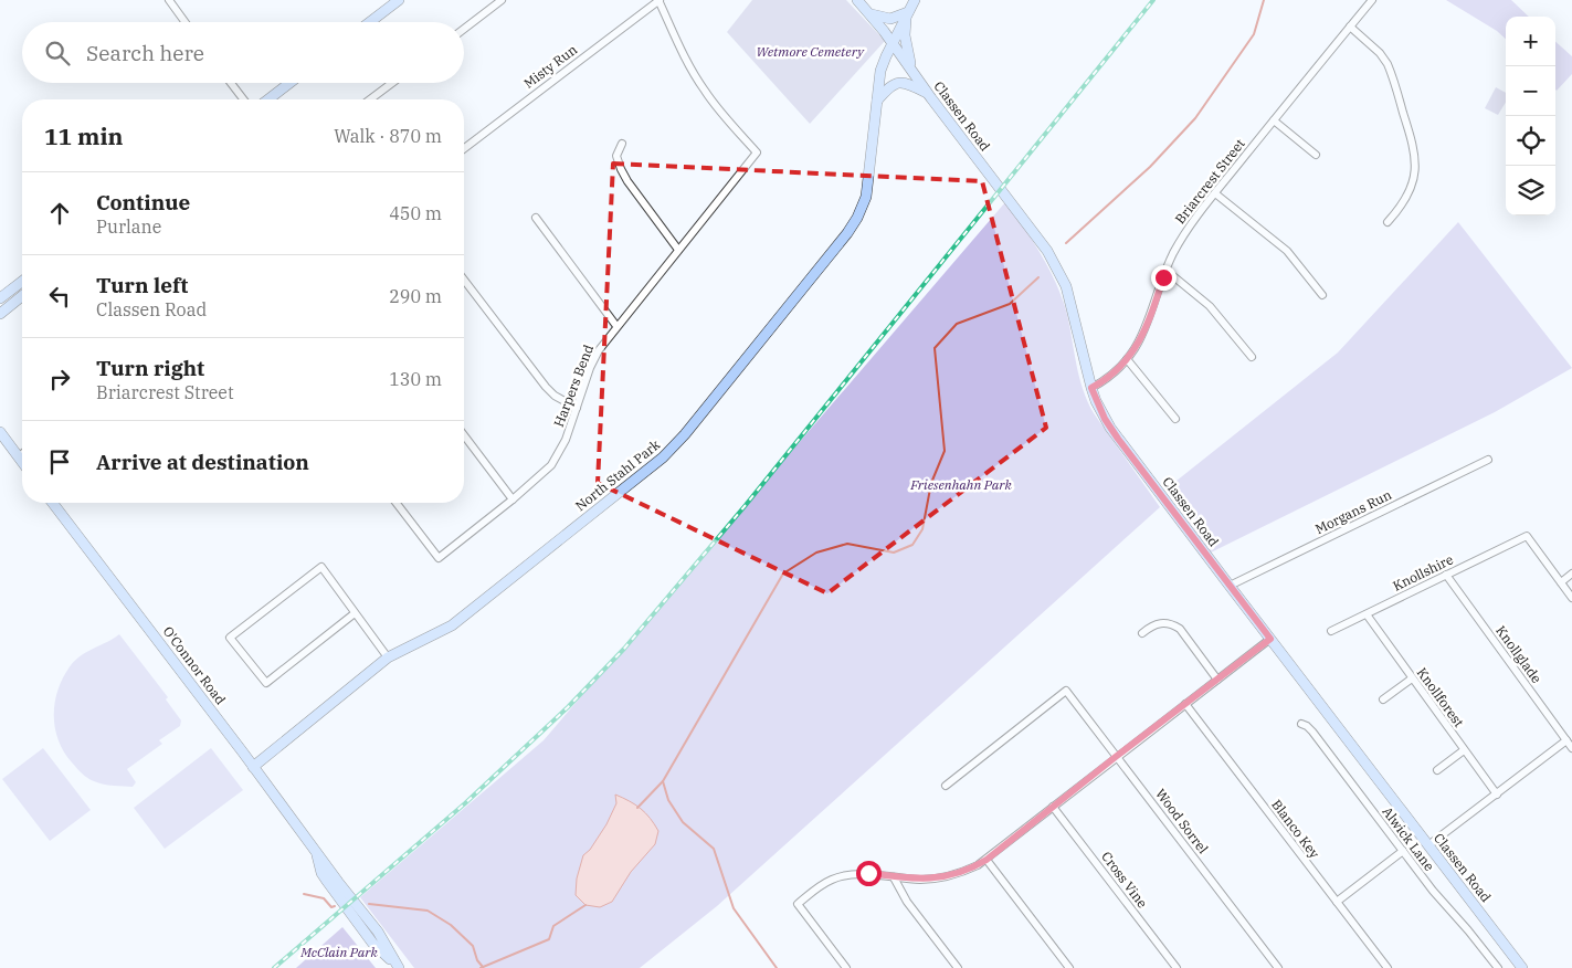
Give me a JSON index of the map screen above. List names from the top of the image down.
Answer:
{
  "streets": {
    "street": [
      "Misty Run",
      "Classen Road",
      "Briarcrest Street",
      "Harpers Bend",
      "North Stahl Park",
      "Morgans Run",
      "Knollshire",
      "Knollglade",
      "O'Connor Road",
      "Knollforest",
      "Wood Sorrel",
      "Blanco Key",
      "Alwick Lane",
      "Cross Vine"
    ]
  },
  "crossings": [
    ["Misty Run", "Harpers Bend"],
    ["Classen Road", "Briarcrest Street"],
    ["Classen Road", "North Stahl Park"],
    ["Classen Road", "Morgans Run"],
    ["North Stahl Park", "O'Connor Road"],
    ["Knollshire", "Knollglade"],
    ["Knollshire", "Knollforest"]
  ],
  "parks": ["Wetmore Cemetery", "Friesenhahn Park", "McClain Park"],
  "page": {
    "map_buttons": ["+", "−"],
    "search": "Search here",
    "heading": ["11 min", "Walk · 870 m"],
    "list": [
      ["Continue", "Purlane", "450 m"],
      ["Turn left", "Classen Road", "290 m"],
      ["Turn right", "Briarcrest Street", "130 m"],
      "Arrive at destination"
    ]
  }
}
